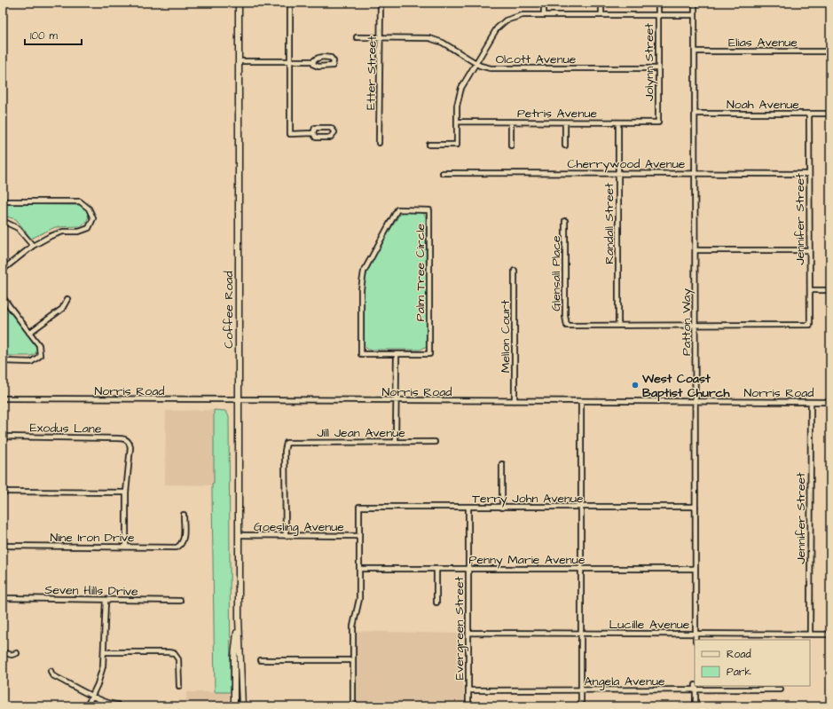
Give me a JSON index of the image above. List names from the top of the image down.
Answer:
{
  "streets": {
    "main road": ["Coffee Road"],
    "street": [
      "Elias Avenue",
      "Olcott Avenue",
      "Jolynn Street",
      "Etter Street",
      "Noah Avenue",
      "Petris Avenue",
      "Cherrywood Avenue",
      "Jennifer Street",
      "Randall Street",
      "Palm Tree Circle",
      "Glensall Place",
      "Patton Way",
      "Mellon Court",
      "Norris Road",
      "Exodus Lane",
      "Jill Jean Avenue",
      "Terry John Avenue",
      "Goesling Avenue",
      "Nine Iron Drive",
      "Penny Marie Avenue",
      "Seven Hills Drive",
      "Lucille Avenue",
      "Evergreen Street",
      "Angela Avenue"
    ]
  },
  "crossings": [
    ["Elias Avenue", "Patton Way"],
    ["Olcott Avenue", "Jolynn Street"],
    ["Olcott Avenue", "Etter Street"],
    ["Jolynn Street", "Petris Avenue"],
    ["Noah Avenue", "Jennifer Street"],
    ["Noah Avenue", "Patton Way"],
    ["Petris Avenue", "Randall Street"],
    ["Cherrywood Avenue", "Jennifer Street"],
    ["Cherrywood Avenue", "Randall Street"],
    ["Cherrywood Avenue", "Patton Way"],
    ["Jennifer Street", "Patton Way"],
    ["Jennifer Street", "Norris Road"],
    ["Jennifer Street", "Lucille Avenue"],
    ["Randall Street", "Glensall Place"],
    ["Coffee Road", "Norris Road"],
    ["Coffee Road", "Goesling Avenue"],
    ["Patton Way", "Norris Road"],
    ["Patton Way", "Terry John Avenue"],
    ["Patton Way", "Penny Marie Avenue"],
    ["Patton Way", "Lucille Avenue"],
    ["Mellon Court", "Norris Road"],
    ["Jill Jean Avenue", "Goesling Avenue"],
    ["Terry John Avenue", "Goesling Avenue"],
    ["Terry John Avenue", "Evergreen Street"],
    ["Penny Marie Avenue", "Evergreen Street"],
    ["Lucille Avenue", "Evergreen Street"],
    ["Evergreen Street", "Angela Avenue"]
  ],
  "places": ["West Coast Baptist Church"],
  "legend": ["Road", "Park"],
  "scale_bar": "100 m"
}
